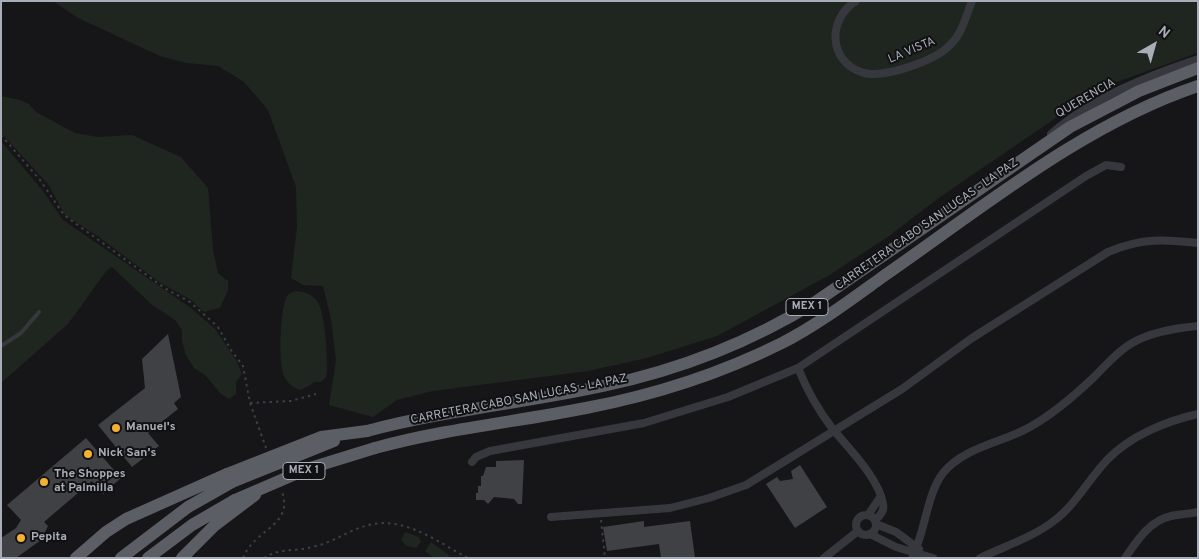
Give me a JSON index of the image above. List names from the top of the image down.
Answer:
{
  "streets": {
    "highway": ["CARRETERA CABO SAN LUCAS - LA PAZ", "MEX 1"],
    "street": ["LA VISTA", "QUERENCIA"]
  },
  "crossings": [
    ["QUERENCIA", "CARRETERA CABO SAN LUCAS - LA PAZ"]
  ],
  "places": [
    "Manuel's",
    "Nick San's",
    "The Shoppes at Palmilla",
    "Pepita"
  ],
  "north": "top right"
}
